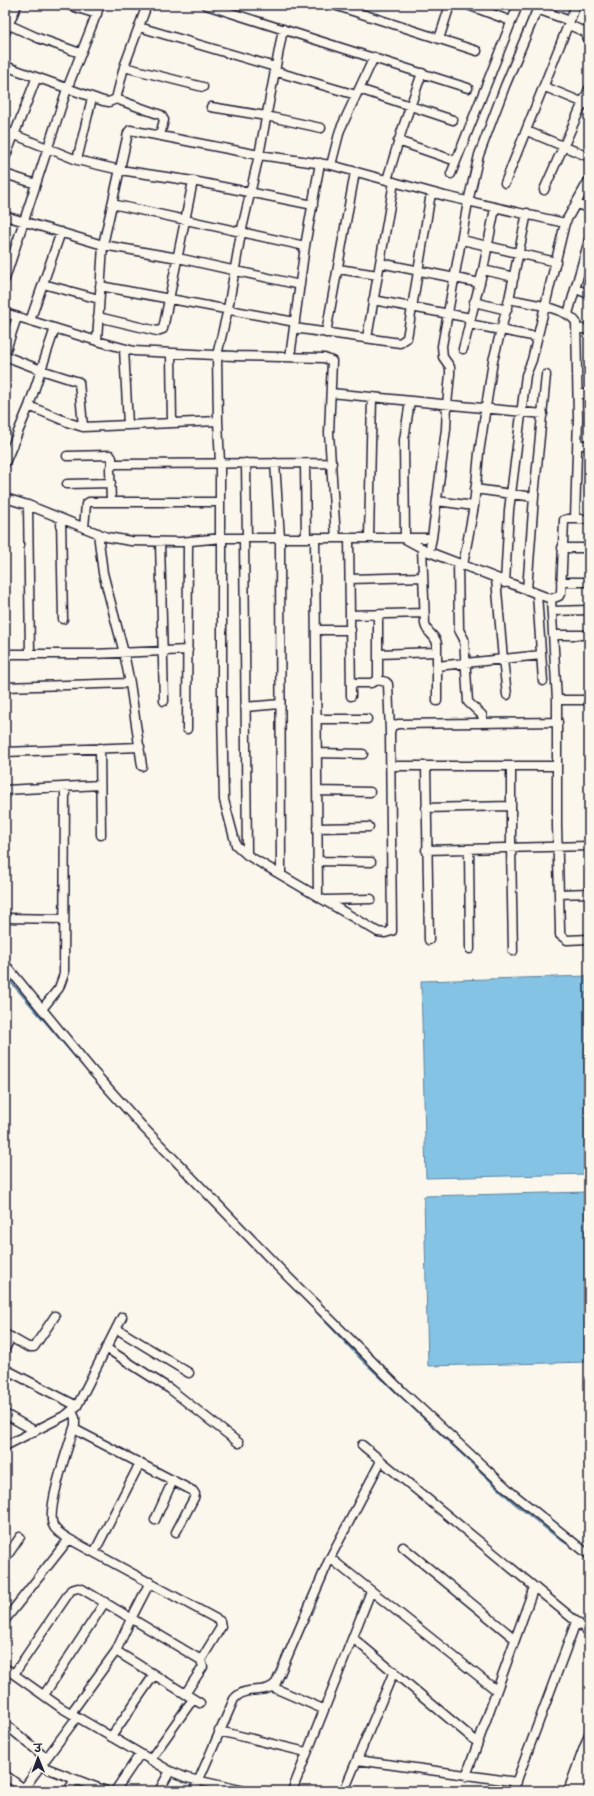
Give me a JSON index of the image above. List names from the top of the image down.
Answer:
{
  "north": "top"
}
